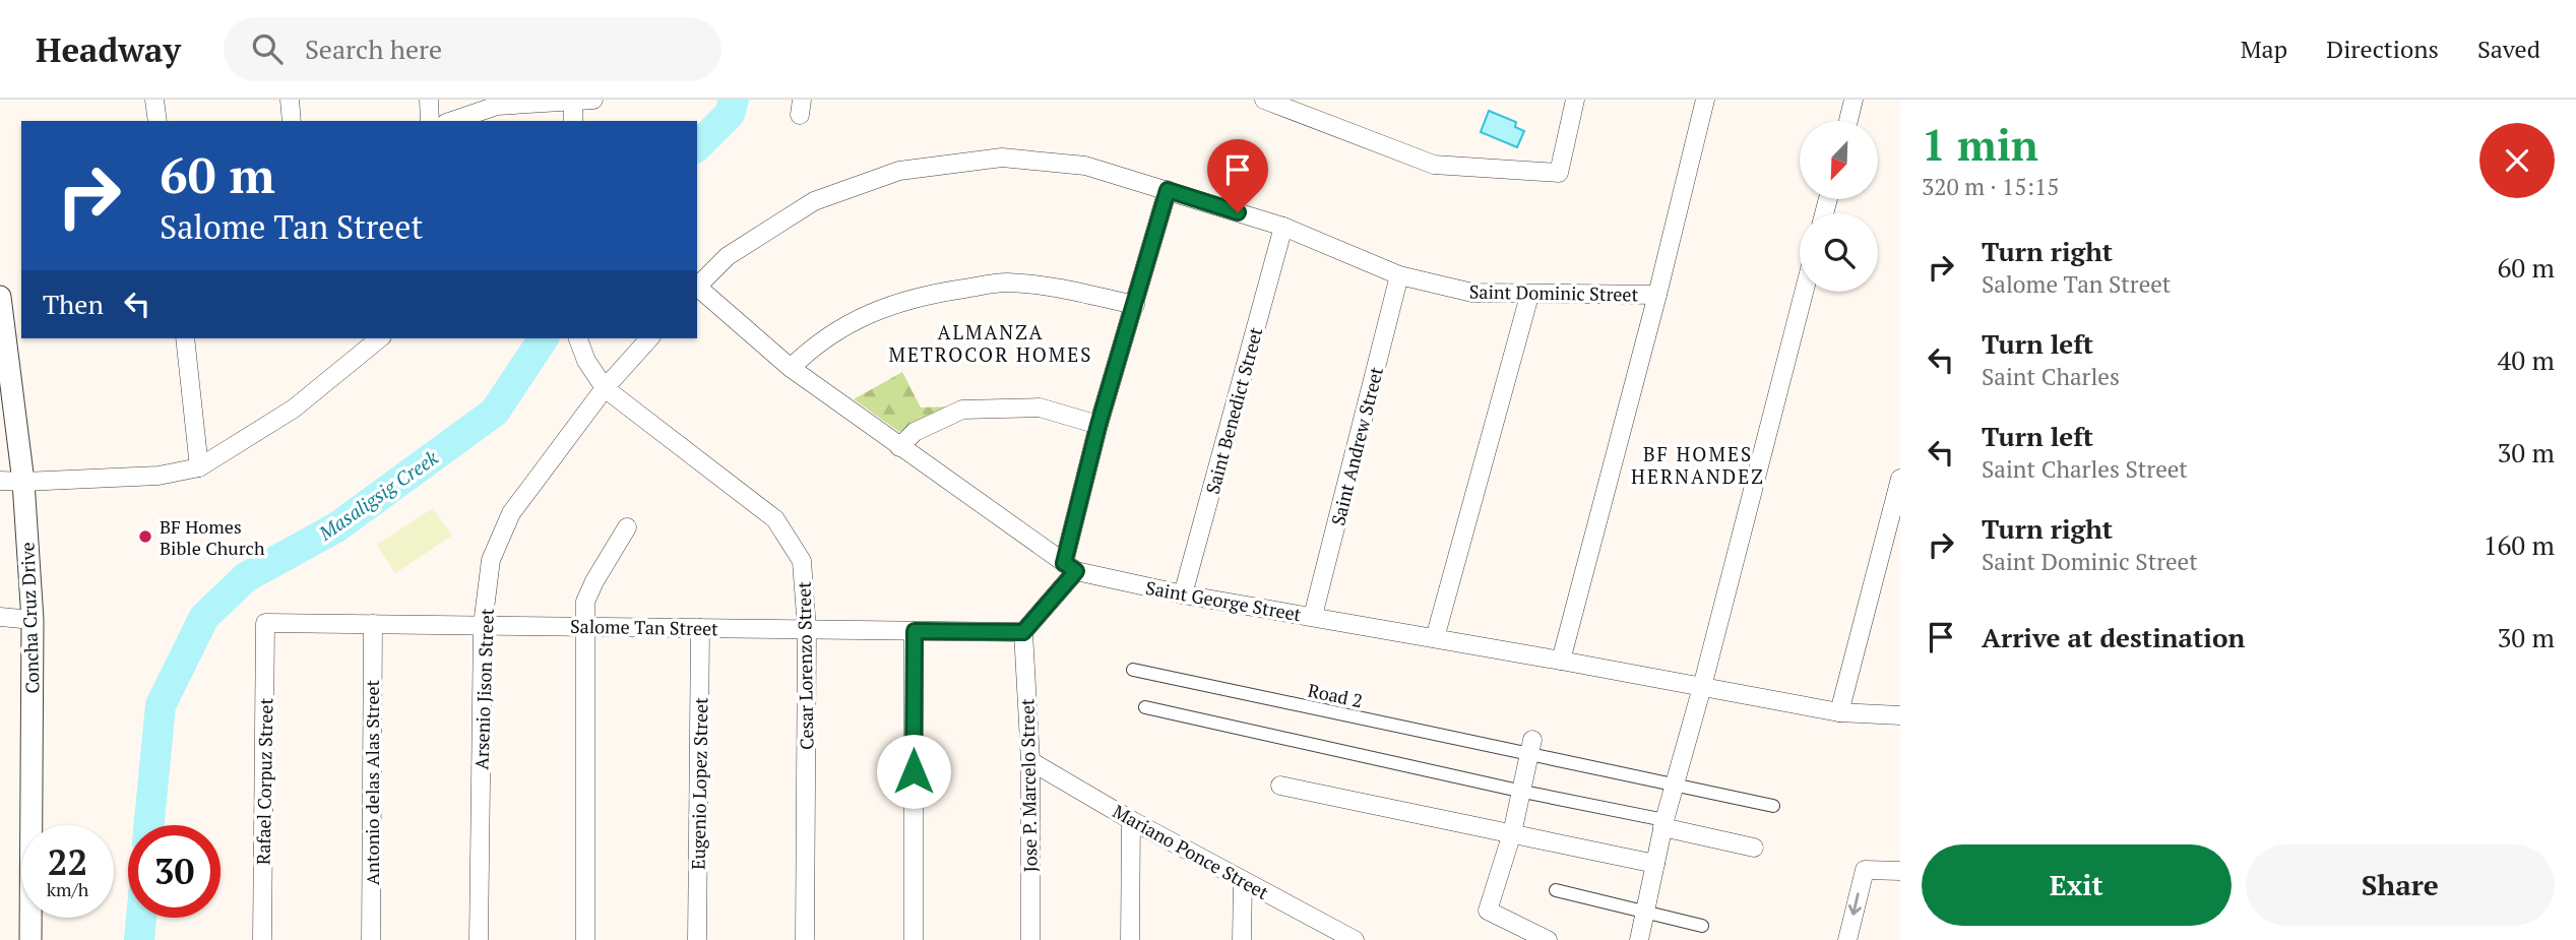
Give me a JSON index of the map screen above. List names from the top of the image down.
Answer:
{
  "streets": {
    "street": [
      "Saint Dominic Street",
      "Saint Benedict Street",
      "Saint Andrew Street",
      "Saint George Street",
      "Concha Cruz Drive",
      "Salome Tan Street",
      "Cesar Lorenzo Street",
      "Arsenio Jison Street",
      "Road 2",
      "Rafael Corpuz Street",
      "Antonio delas Alas Street",
      "Eugenio Lopez Street",
      "Jose P. Marcelo Street",
      "Mariano Ponce Street"
    ]
  },
  "crossings": [
    ["Saint Dominic Street", "Saint Benedict Street"],
    ["Saint Dominic Street", "Saint Andrew Street"],
    ["Saint Benedict Street", "Saint George Street"],
    ["Saint Andrew Street", "Saint George Street"],
    ["Salome Tan Street", "Cesar Lorenzo Street"],
    ["Salome Tan Street", "Arsenio Jison Street"],
    ["Salome Tan Street", "Rafael Corpuz Street"],
    ["Salome Tan Street", "Antonio delas Alas Street"],
    ["Salome Tan Street", "Eugenio Lopez Street"],
    ["Salome Tan Street", "Jose P. Marcelo Street"],
    ["Cesar Lorenzo Street", "Arsenio Jison Street"],
    ["Jose P. Marcelo Street", "Mariano Ponce Street"]
  ],
  "districts": ["ALMANZA METROCOR HOMES", "BF HOMES HERNANDEZ"],
  "water": ["Masaligsig Creek"],
  "places": ["BF Homes Bible Church"],
  "north": "bottom left",
  "page": {
    "header": "Headway",
    "search": "Search here",
    "nav": ["Map", "Directions", "Saved"],
    "heading": ["1 min", "320 m · 15:15"],
    "turn": ["60 m", "Salome Tan Street"],
    "list": [
      {
        "name": "Turn right",
        "note": "Salome Tan Street",
        "value": "60 m"
      },
      {
        "name": "Turn left",
        "note": "Saint Charles",
        "value": "40 m"
      },
      {
        "name": "Turn left",
        "note": "Saint Charles Street",
        "value": "30 m"
      },
      {
        "name": "Turn right",
        "note": "Saint Dominic Street",
        "value": "160 m"
      },
      {
        "name": "Arrive at destination",
        "value": "30 m"
      }
    ],
    "then": "Then",
    "speed": "22 km/h",
    "limit": "30",
    "buttons": ["Exit", "Share"]
  }
}
